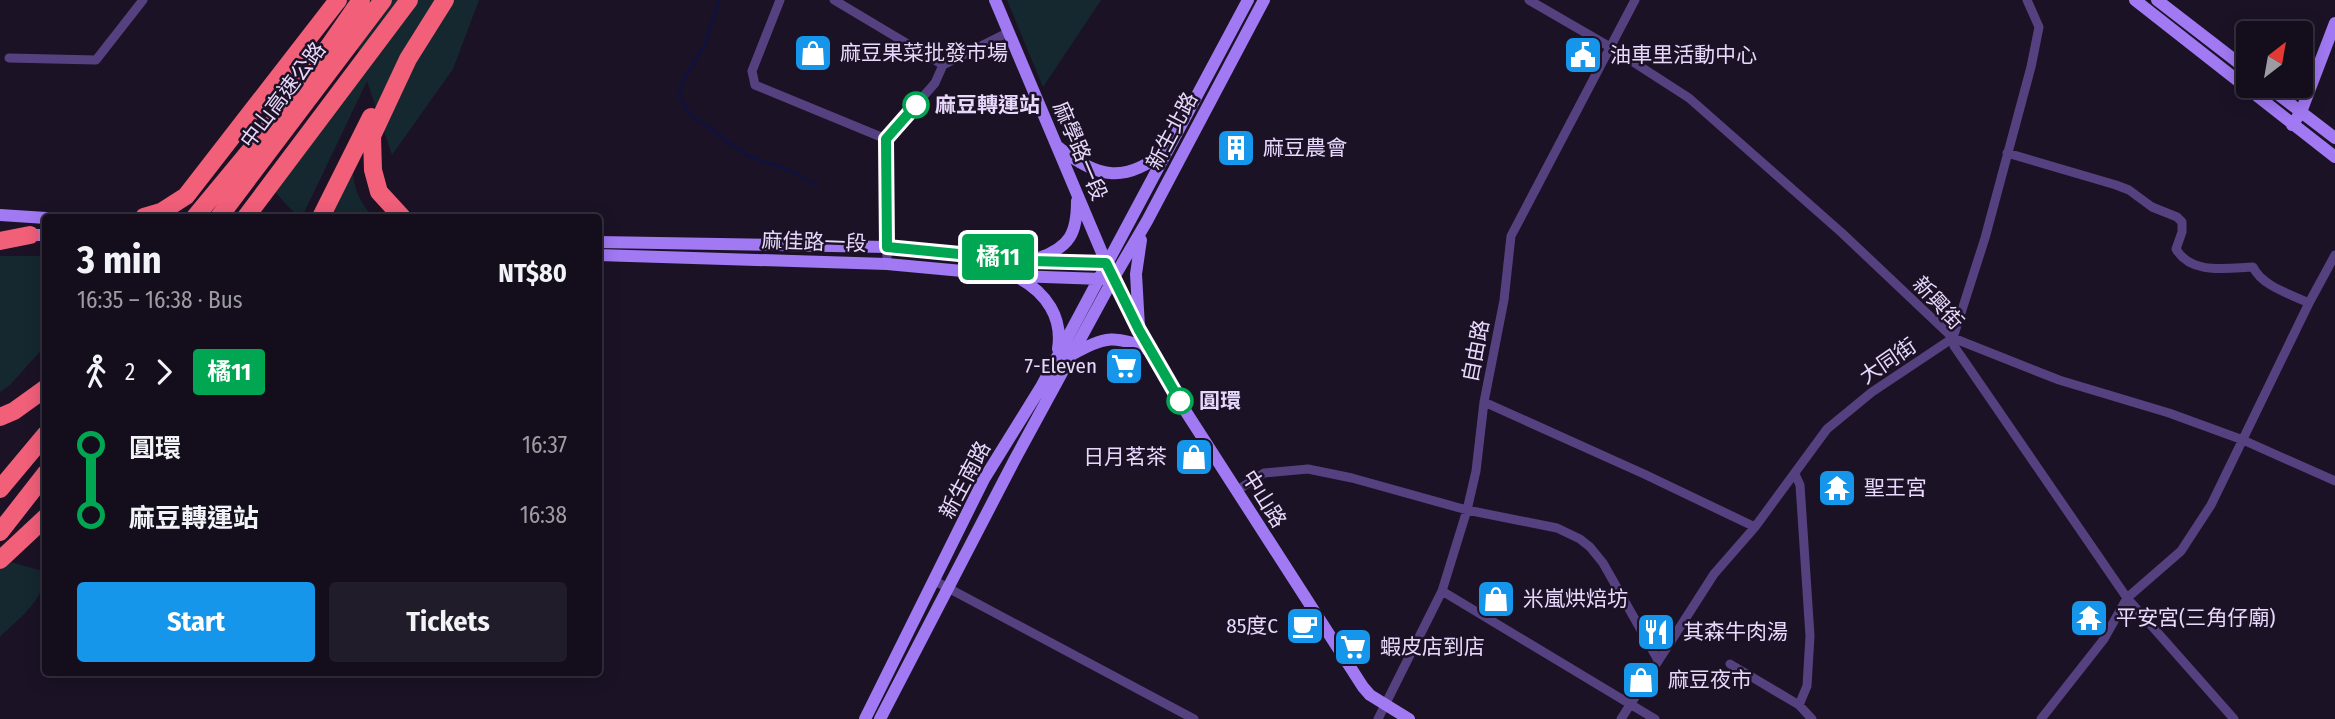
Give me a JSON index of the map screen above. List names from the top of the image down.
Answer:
{
  "streets": {
    "highway": ["中山高速公路"],
    "main road": [
      "新生北路",
      "麻學路一段",
      "麻佳路一段",
      "新生南路",
      "中山路"
    ],
    "street": ["新興街", "自由路", "大同街"]
  },
  "crossings": [
    ["新生北路", "麻學路一段"],
    ["新生北路", "麻佳路一段"],
    ["新生北路", "新生南路"],
    ["新生北路", "中山路"],
    ["麻學路一段", "麻佳路一段"],
    ["麻學路一段", "新生南路"],
    ["麻學路一段", "中山路"],
    ["麻佳路一段", "新生南路"],
    ["麻佳路一段", "中山路"],
    ["新興街", "自由路"],
    ["新興街", "大同街"],
    ["自由路", "中山路"],
    ["新生南路", "中山路"]
  ],
  "places": {
    "shop": [
      "麻豆果菜批發市場",
      "日月茗茶",
      "米嵐烘焙坊",
      "麻豆夜市"
    ],
    "public building": ["油車里活動中心"],
    "other": ["麻豆轉運站", "圓環"],
    "building": ["麻豆農會"],
    "supermarket": ["7-Eleven", "蝦皮店到店"],
    "temple": ["聖王宮", "平安宮(三角仔廟)"],
    "cafe": ["85度C"],
    "restaurant": ["其森牛肉湯"]
  },
  "lines": ["bus line 橘11"],
  "north": "top right",
  "page": {
    "on_map": "橘11",
    "heading": ["3 min", "16:35 – 16:38 · Bus", "NT$80"],
    "legs": ["2", "橘11"],
    "list": [
      {
        "name": "圓環",
        "value": "16:37"
      },
      {
        "name": "麻豆轉運站",
        "value": "16:38"
      }
    ],
    "buttons": ["Start", "Tickets"]
  }
}
